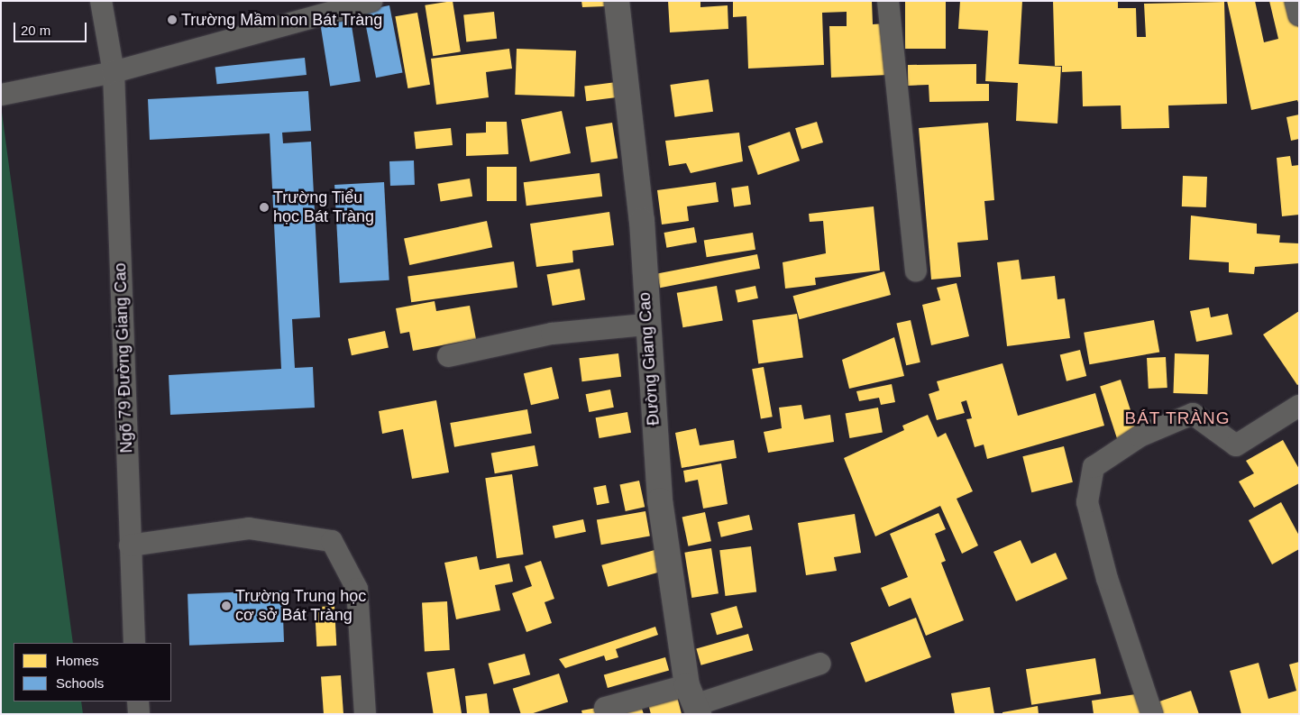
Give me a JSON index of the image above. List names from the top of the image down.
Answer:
{
  "streets": {
    "street": ["Ngõ 79 Đường Giang Cao", "Đường Giang Cao"]
  },
  "districts": ["BÁT TRÀNG"],
  "places": ["Trường Mầm non Bát Tràng", "Trường Tiểu học Bát Tràng", "Trường Trung học cơ sở Bát Tràng"],
  "legend": ["Homes", "Schools"],
  "scale_bar": "20 m"
}
